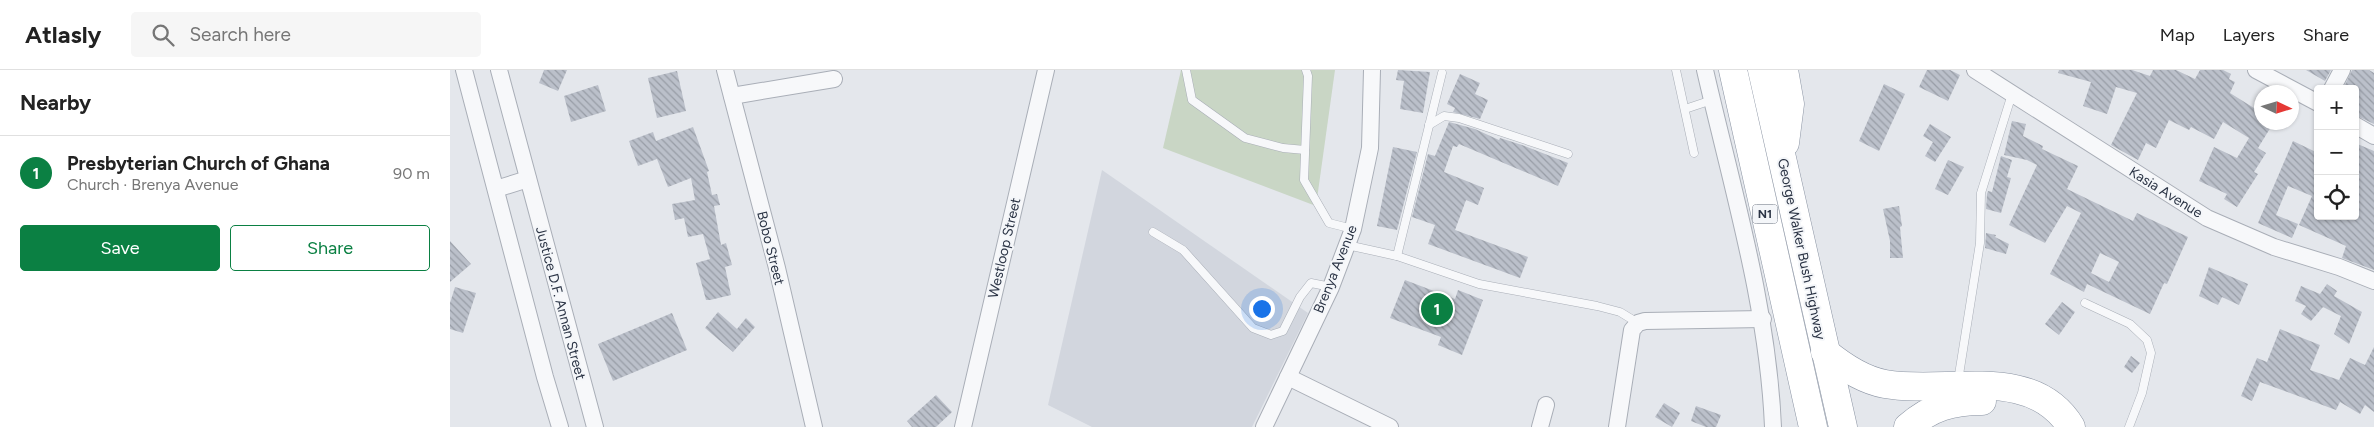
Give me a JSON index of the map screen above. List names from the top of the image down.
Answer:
{
  "streets": {
    "highway": ["N1", "George Walker Bush Highway"],
    "street": [
      "Kasia Avenue",
      "Bobo Street",
      "Westloop Street",
      "Brenya Avenue",
      "Justice D.F. Annan Street"
    ]
  },
  "north": "right",
  "page": {
    "header": "Atlasly",
    "search": "Search here",
    "nav": ["Map", "Layers", "Share"],
    "heading": "Nearby",
    "map_buttons": ["+", "−"],
    "list": [
      {
        "mark": "1",
        "name": "Presbyterian Church of Ghana",
        "note": "Church · Brenya Avenue",
        "value": "90 m"
      }
    ],
    "buttons": ["Save", "Share"],
    "pins": "1"
  }
}
